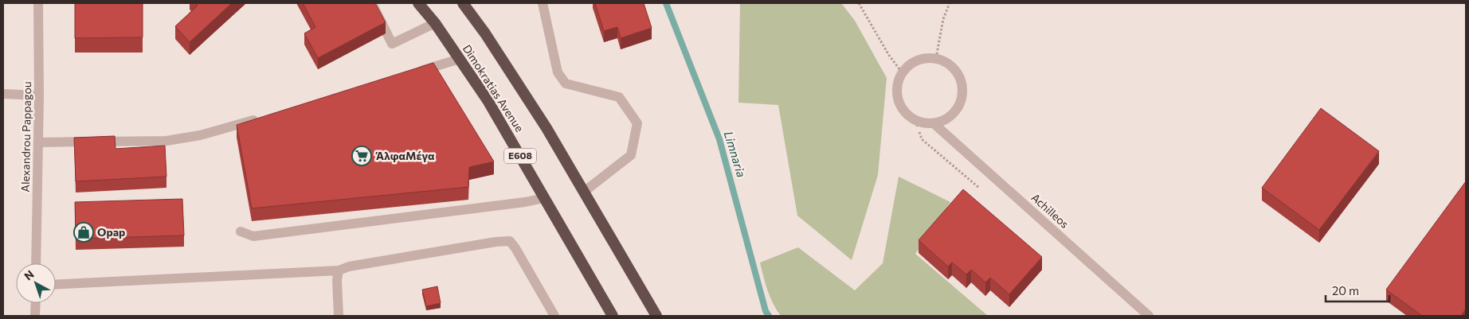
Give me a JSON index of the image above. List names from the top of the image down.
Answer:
{
  "streets": {
    "highway": ["Dimokratias Avenue", "E608"],
    "street": ["Alexandrou Pappagou", "Achilleos"]
  },
  "water": ["Limnaria"],
  "places": {
    "supermarket": ["ΆλφαΜέγα"],
    "shop": ["Opap"]
  },
  "scale_bar": "20 m",
  "north": "top left"
}
